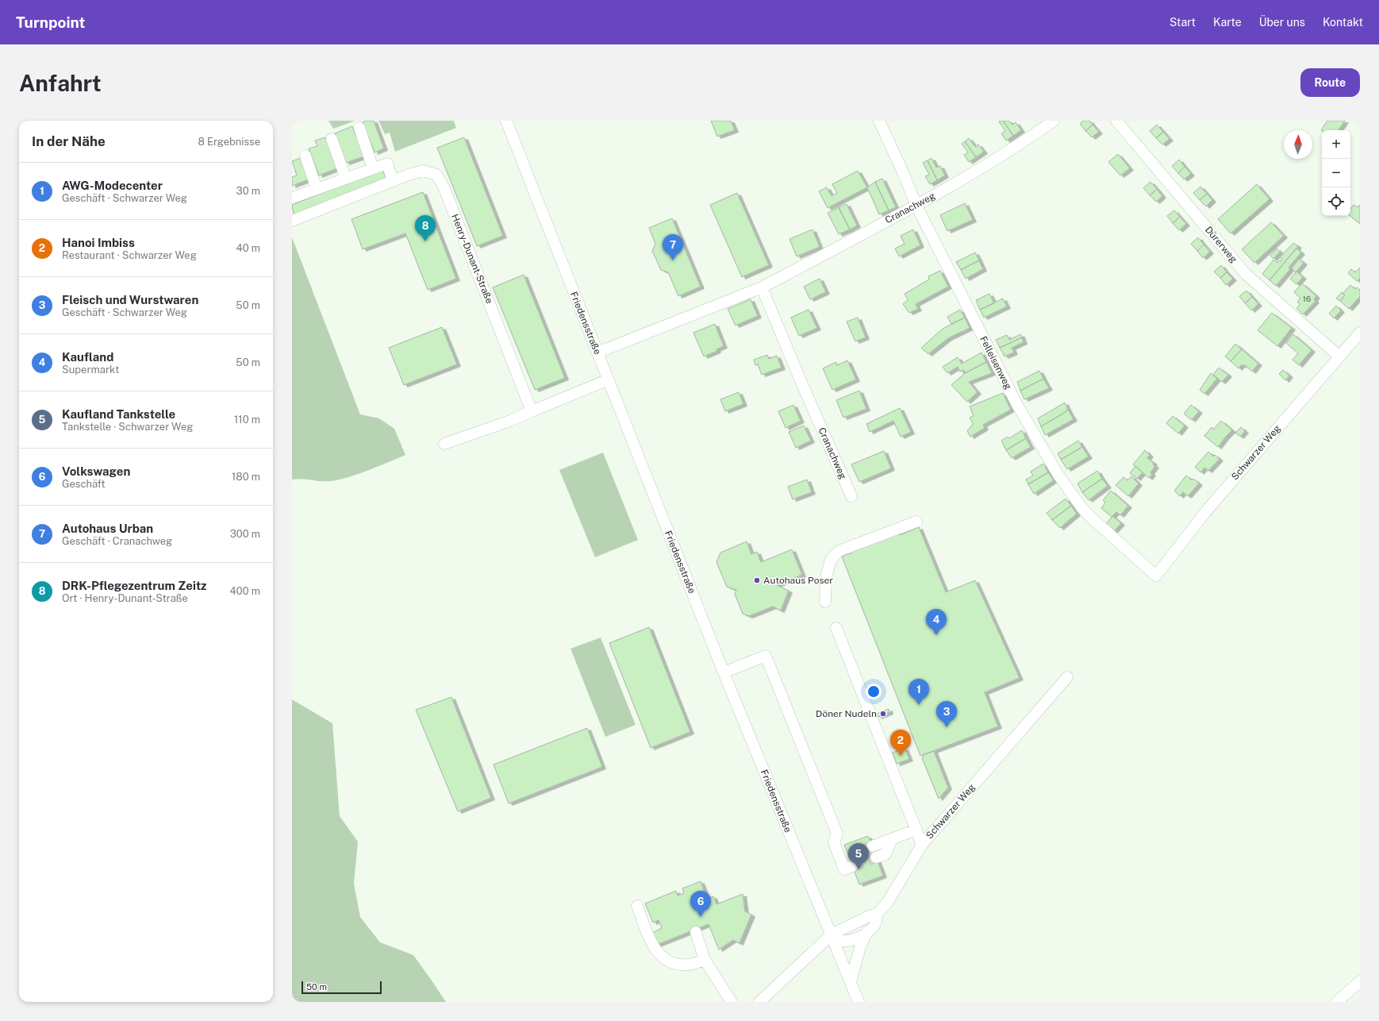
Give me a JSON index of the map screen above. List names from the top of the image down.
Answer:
{
  "streets": {
    "street": [
      "Cranachweg",
      "Dürerweg",
      "Henry-Dunant-Straße",
      "Friedensstraße",
      "Felleisenweg",
      "Schwarzer Weg"
    ]
  },
  "crossings": [
    ["Cranachweg", "Friedensstraße"],
    ["Cranachweg", "Felleisenweg"],
    ["Dürerweg", "Schwarzer Weg"],
    ["Friedensstraße", "Schwarzer Weg"],
    ["Felleisenweg", "Schwarzer Weg"]
  ],
  "places": ["Autohaus Poser", "Döner Nudeln"],
  "house_numbers": ["16"],
  "scale_bar": "50 m",
  "north": "top",
  "page": {
    "header": "Turnpoint",
    "nav": [
      "Start",
      "Karte",
      "Über uns",
      "Kontakt"
    ],
    "buttons": "Route",
    "title": "Anfahrt",
    "heading": ["In der Nähe", "8 Ergebnisse"],
    "map_buttons": ["+", "−"],
    "list": [
      {
        "mark": "1",
        "name": "AWG-Modecenter",
        "note": "Geschäft · Schwarzer Weg",
        "value": "30 m"
      },
      {
        "mark": "2",
        "name": "Hanoi Imbiss",
        "note": "Restaurant · Schwarzer Weg",
        "value": "40 m"
      },
      {
        "mark": "3",
        "name": "Fleisch und Wurstwaren",
        "note": "Geschäft · Schwarzer Weg",
        "value": "50 m"
      },
      {
        "mark": "4",
        "name": "Kaufland",
        "note": "Supermarkt",
        "value": "50 m"
      },
      {
        "mark": "5",
        "name": "Kaufland Tankstelle",
        "note": "Tankstelle · Schwarzer Weg",
        "value": "110 m"
      },
      {
        "mark": "6",
        "name": "Volkswagen",
        "note": "Geschäft",
        "value": "180 m"
      },
      {
        "mark": "7",
        "name": "Autohaus Urban",
        "note": "Geschäft · Cranachweg",
        "value": "300 m"
      },
      {
        "mark": "8",
        "name": "DRK-Pflegezentrum Zeitz",
        "note": "Ort · Henry-Dunant-Straße",
        "value": "400 m"
      }
    ],
    "pins": [
      "8",
      "7",
      "4",
      "1",
      "3",
      "2",
      "5",
      "6"
    ],
    "scale": "50 m"
  }
}
